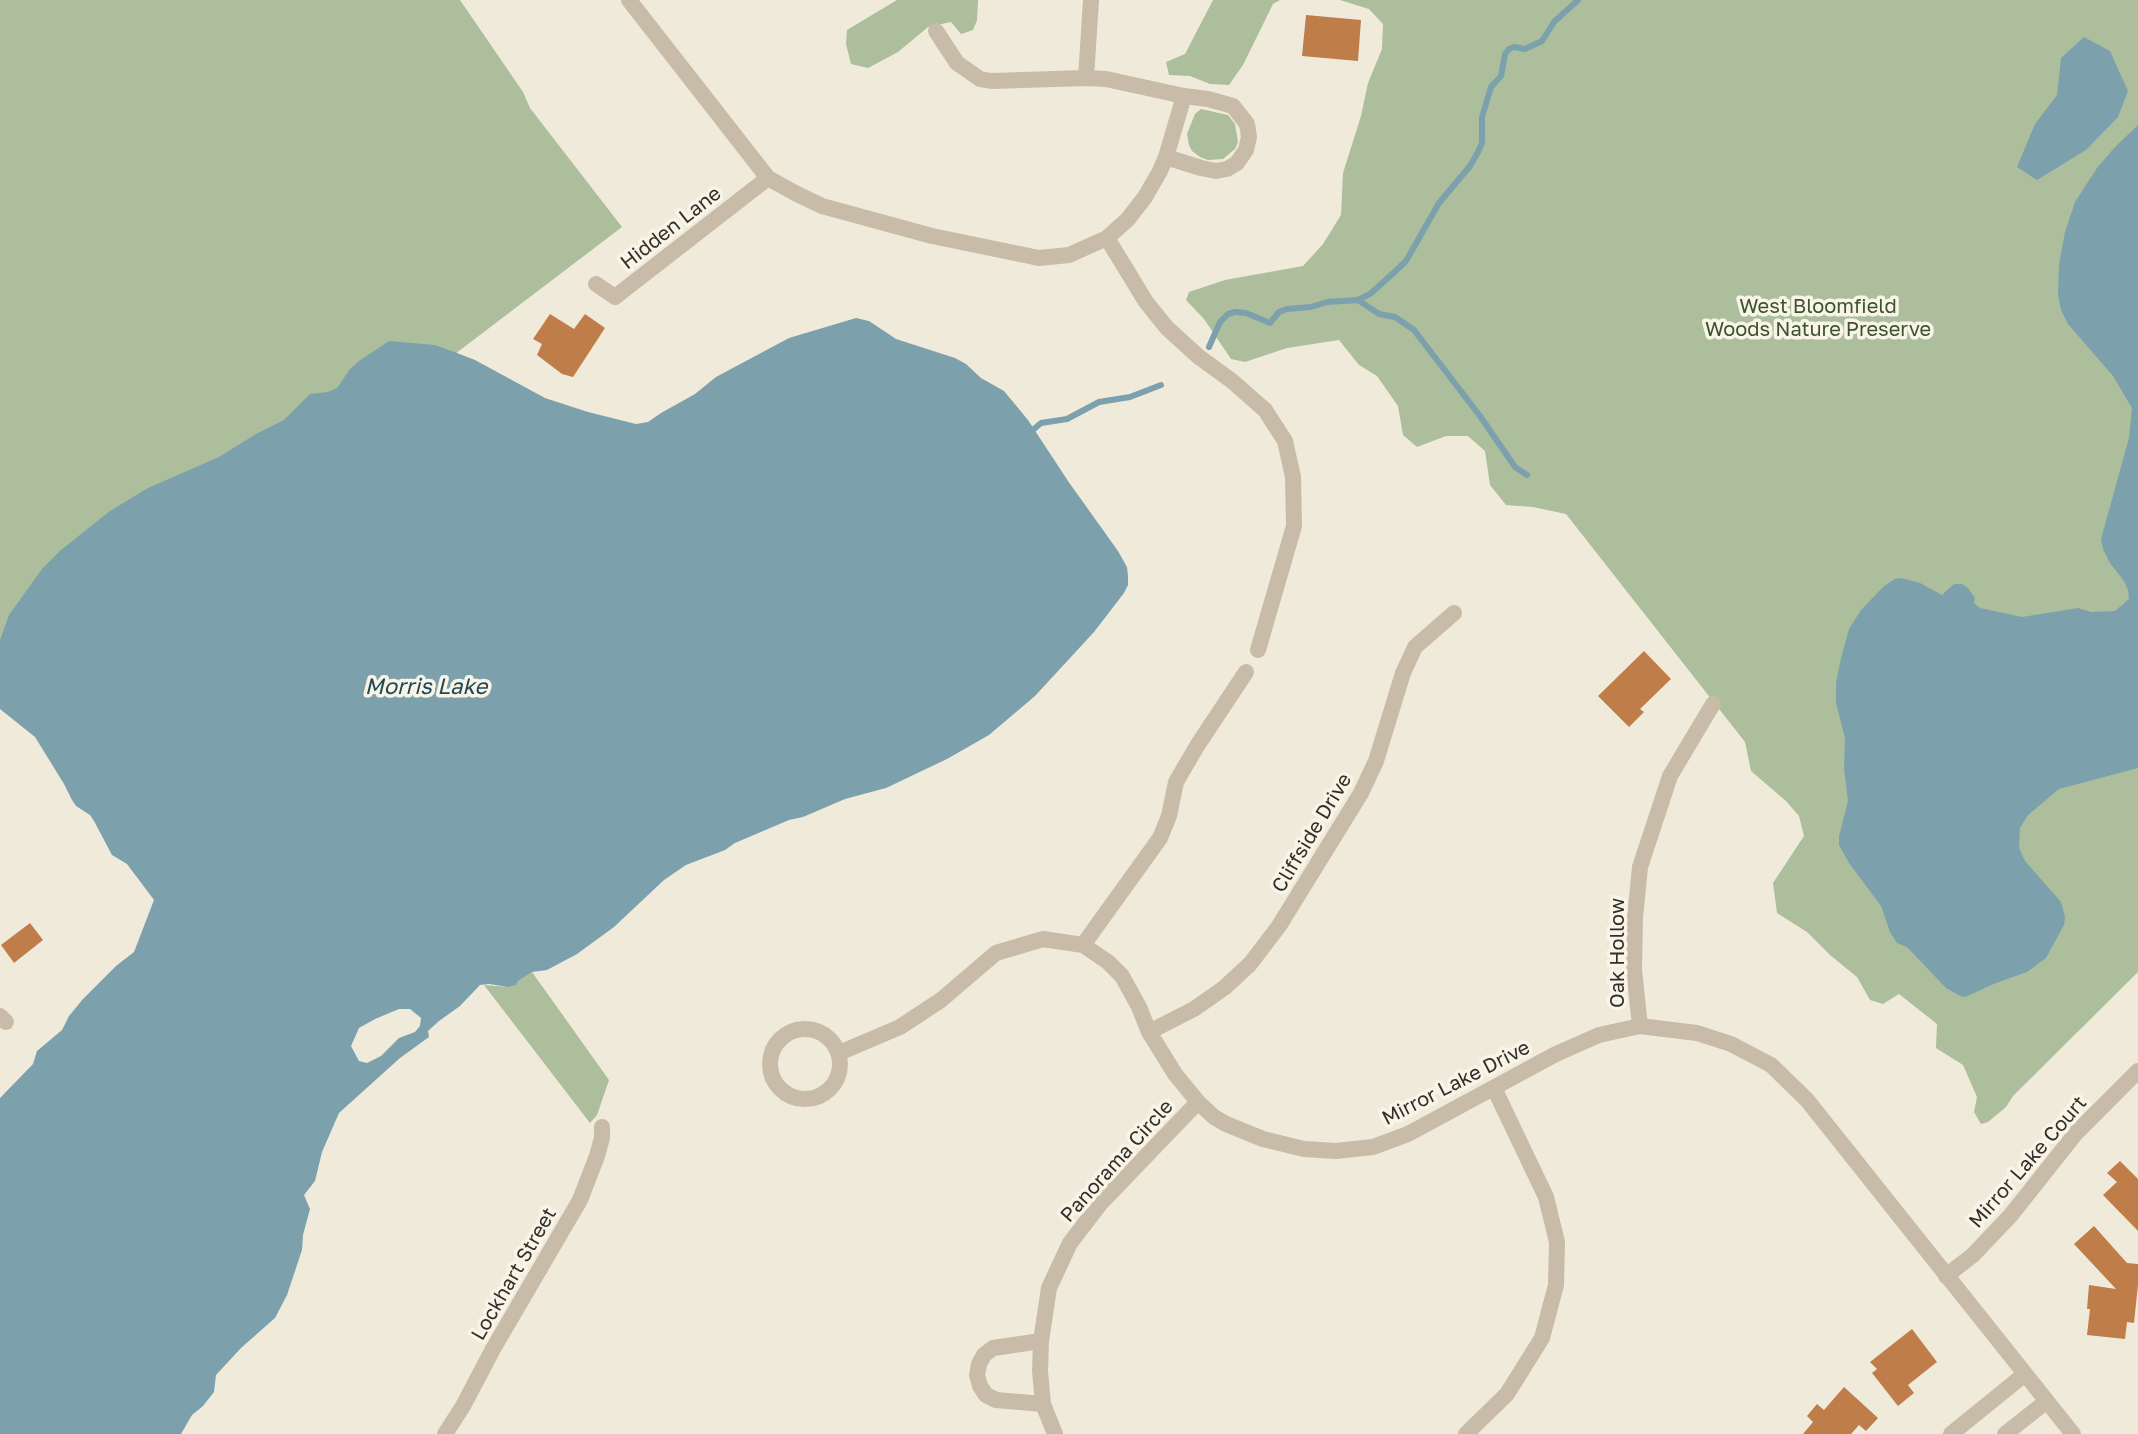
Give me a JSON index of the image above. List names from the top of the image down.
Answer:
{
  "streets": {
    "street": [
      "Hidden Lane",
      "Cliffside Drive",
      "Oak Hollow",
      "Mirror Lake Drive",
      "Panorama Circle",
      "Mirror Lake Court",
      "Lockhart Street"
    ]
  },
  "crossings": [
    ["Cliffside Drive", "Mirror Lake Drive"],
    ["Oak Hollow", "Mirror Lake Drive"],
    ["Mirror Lake Drive", "Panorama Circle"],
    ["Mirror Lake Drive", "Mirror Lake Court"]
  ],
  "water": ["Morris Lake"],
  "parks": ["West Bloomfield Woods Nature Preserve"]
}
